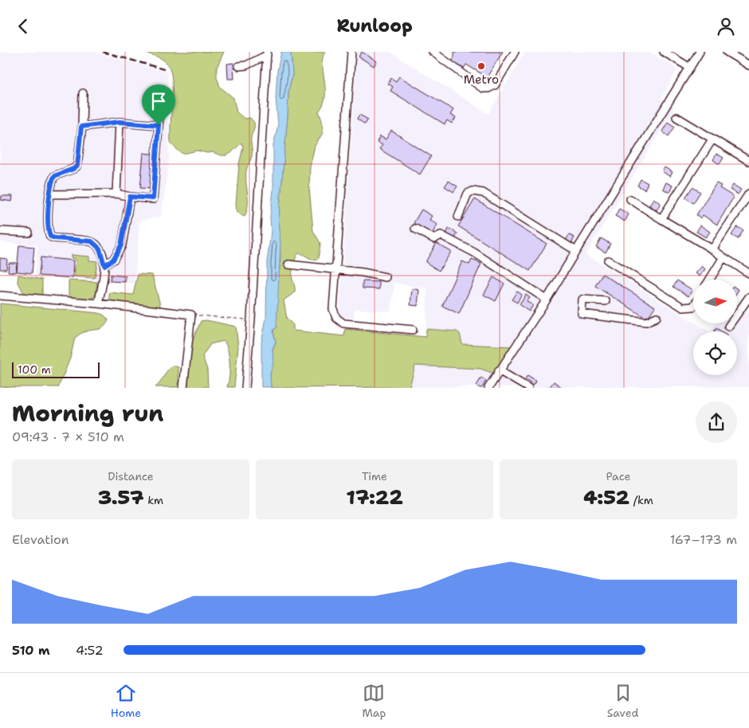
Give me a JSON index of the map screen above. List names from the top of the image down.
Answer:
{
  "places": ["Metro"],
  "scale_bar": "100 m",
  "north": "right",
  "page": {
    "header": "Runloop",
    "scale": "100 m",
    "heading": ["Morning run", "09:43 · 7 × 510 m"],
    "stats": [
      ["Distance", "3.57 km"],
      ["Time", "17:22"],
      ["Pace", "4:52 /km"]
    ],
    "chart": ["Elevation", "167–173 m"],
    "list": [
      {
        "name": "510 m",
        "note": "4:52"
      }
    ],
    "tabs": ["Home", "Map", "Saved"]
  }
}
